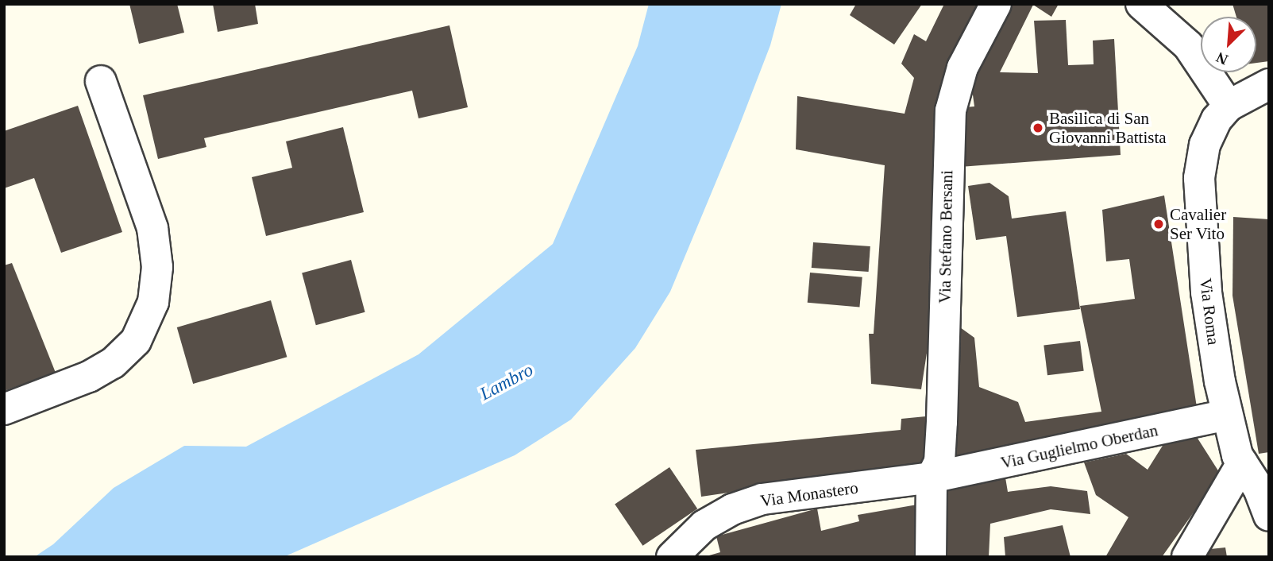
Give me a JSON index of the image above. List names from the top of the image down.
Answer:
{
  "streets": {
    "street": [
      "Via Stefano Bersani",
      "Via Roma",
      "Via Guglielmo Oberdan",
      "Via Monastero"
    ]
  },
  "crossings": [
    ["Via Stefano Bersani", "Via Guglielmo Oberdan"],
    ["Via Stefano Bersani", "Via Monastero"],
    ["Via Roma", "Via Guglielmo Oberdan"],
    ["Via Guglielmo Oberdan", "Via Monastero"]
  ],
  "water": ["Lambro"],
  "places": ["Basilica di San Giovanni Battista", "Cavalier Ser Vito"],
  "north": "bottom left"
}
